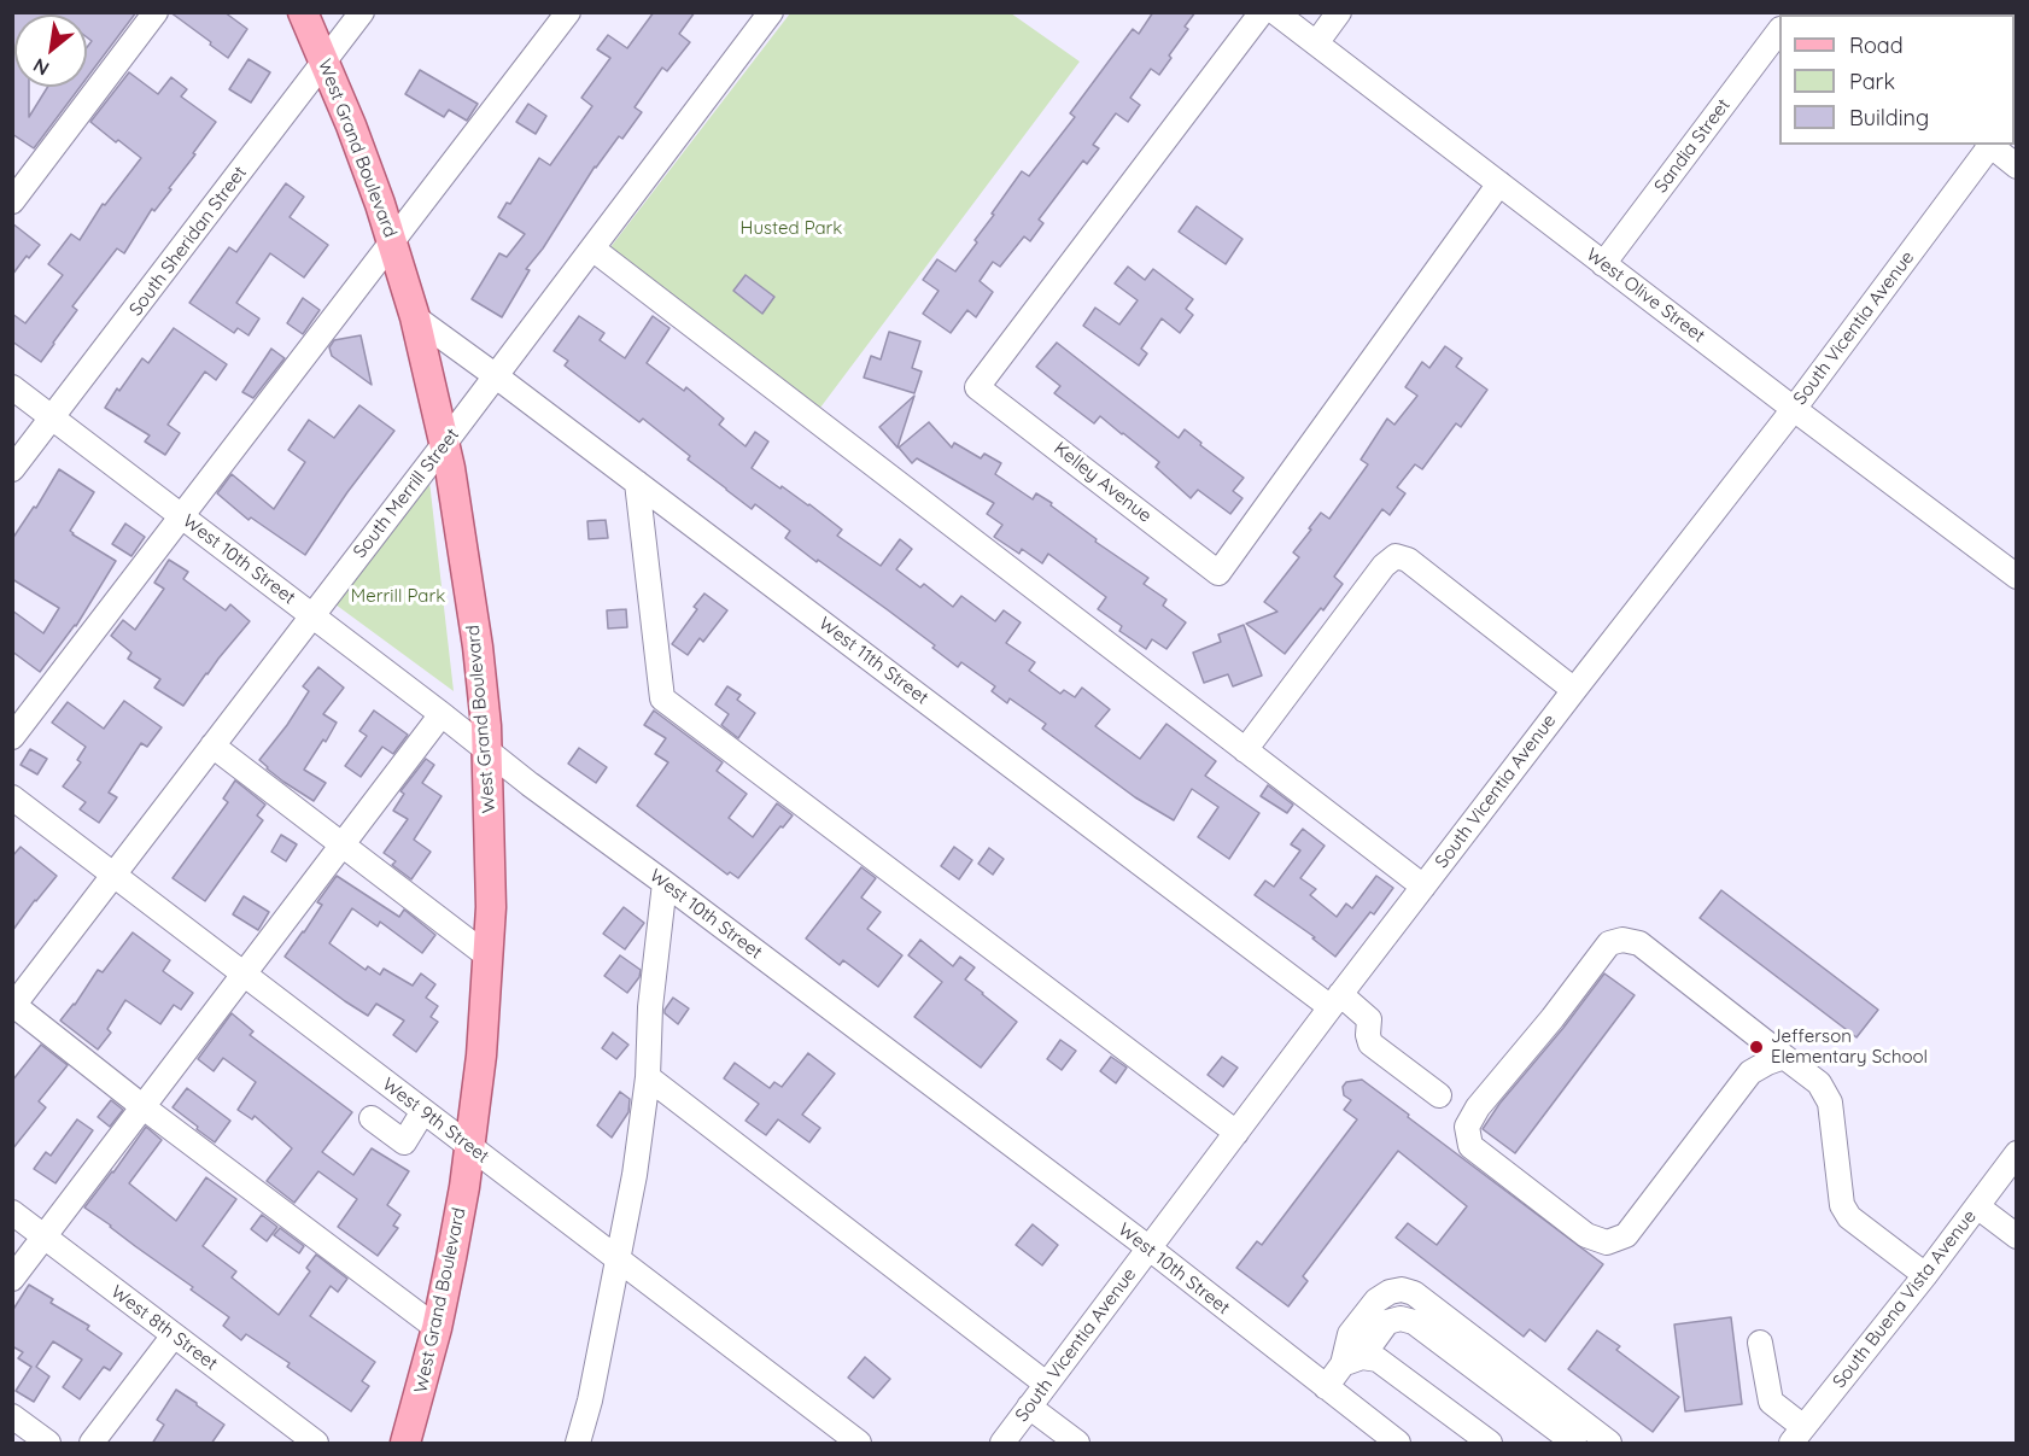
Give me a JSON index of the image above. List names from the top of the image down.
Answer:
{
  "streets": {
    "main road": ["West Grand Boulevard"],
    "street": [
      "Sandia Street",
      "South Sheridan Street",
      "West Olive Street",
      "South Vicentia Avenue",
      "Kelley Avenue",
      "South Merrill Street",
      "West 10th Street",
      "West 11th Street",
      "West 9th Street",
      "South Buena Vista Avenue",
      "West 8th Street"
    ]
  },
  "crossings": [
    ["Sandia Street", "West Olive Street"],
    ["West Grand Boulevard", "South Sheridan Street"],
    ["West Grand Boulevard", "South Merrill Street"],
    ["West Grand Boulevard", "West 10th Street"],
    ["West Grand Boulevard", "West 11th Street"],
    ["West Grand Boulevard", "West 9th Street"],
    ["South Sheridan Street", "West 10th Street"],
    ["West Olive Street", "South Vicentia Avenue"],
    ["West Olive Street", "Kelley Avenue"],
    ["South Vicentia Avenue", "West 10th Street"],
    ["South Vicentia Avenue", "West 11th Street"],
    ["South Merrill Street", "West 10th Street"],
    ["South Merrill Street", "West 11th Street"],
    ["South Merrill Street", "West 9th Street"]
  ],
  "parks": ["Husted Park", "Merrill Park"],
  "places": ["Jefferson Elementary School"],
  "legend": ["Road", "Park", "Building"],
  "north": "bottom left"
}
